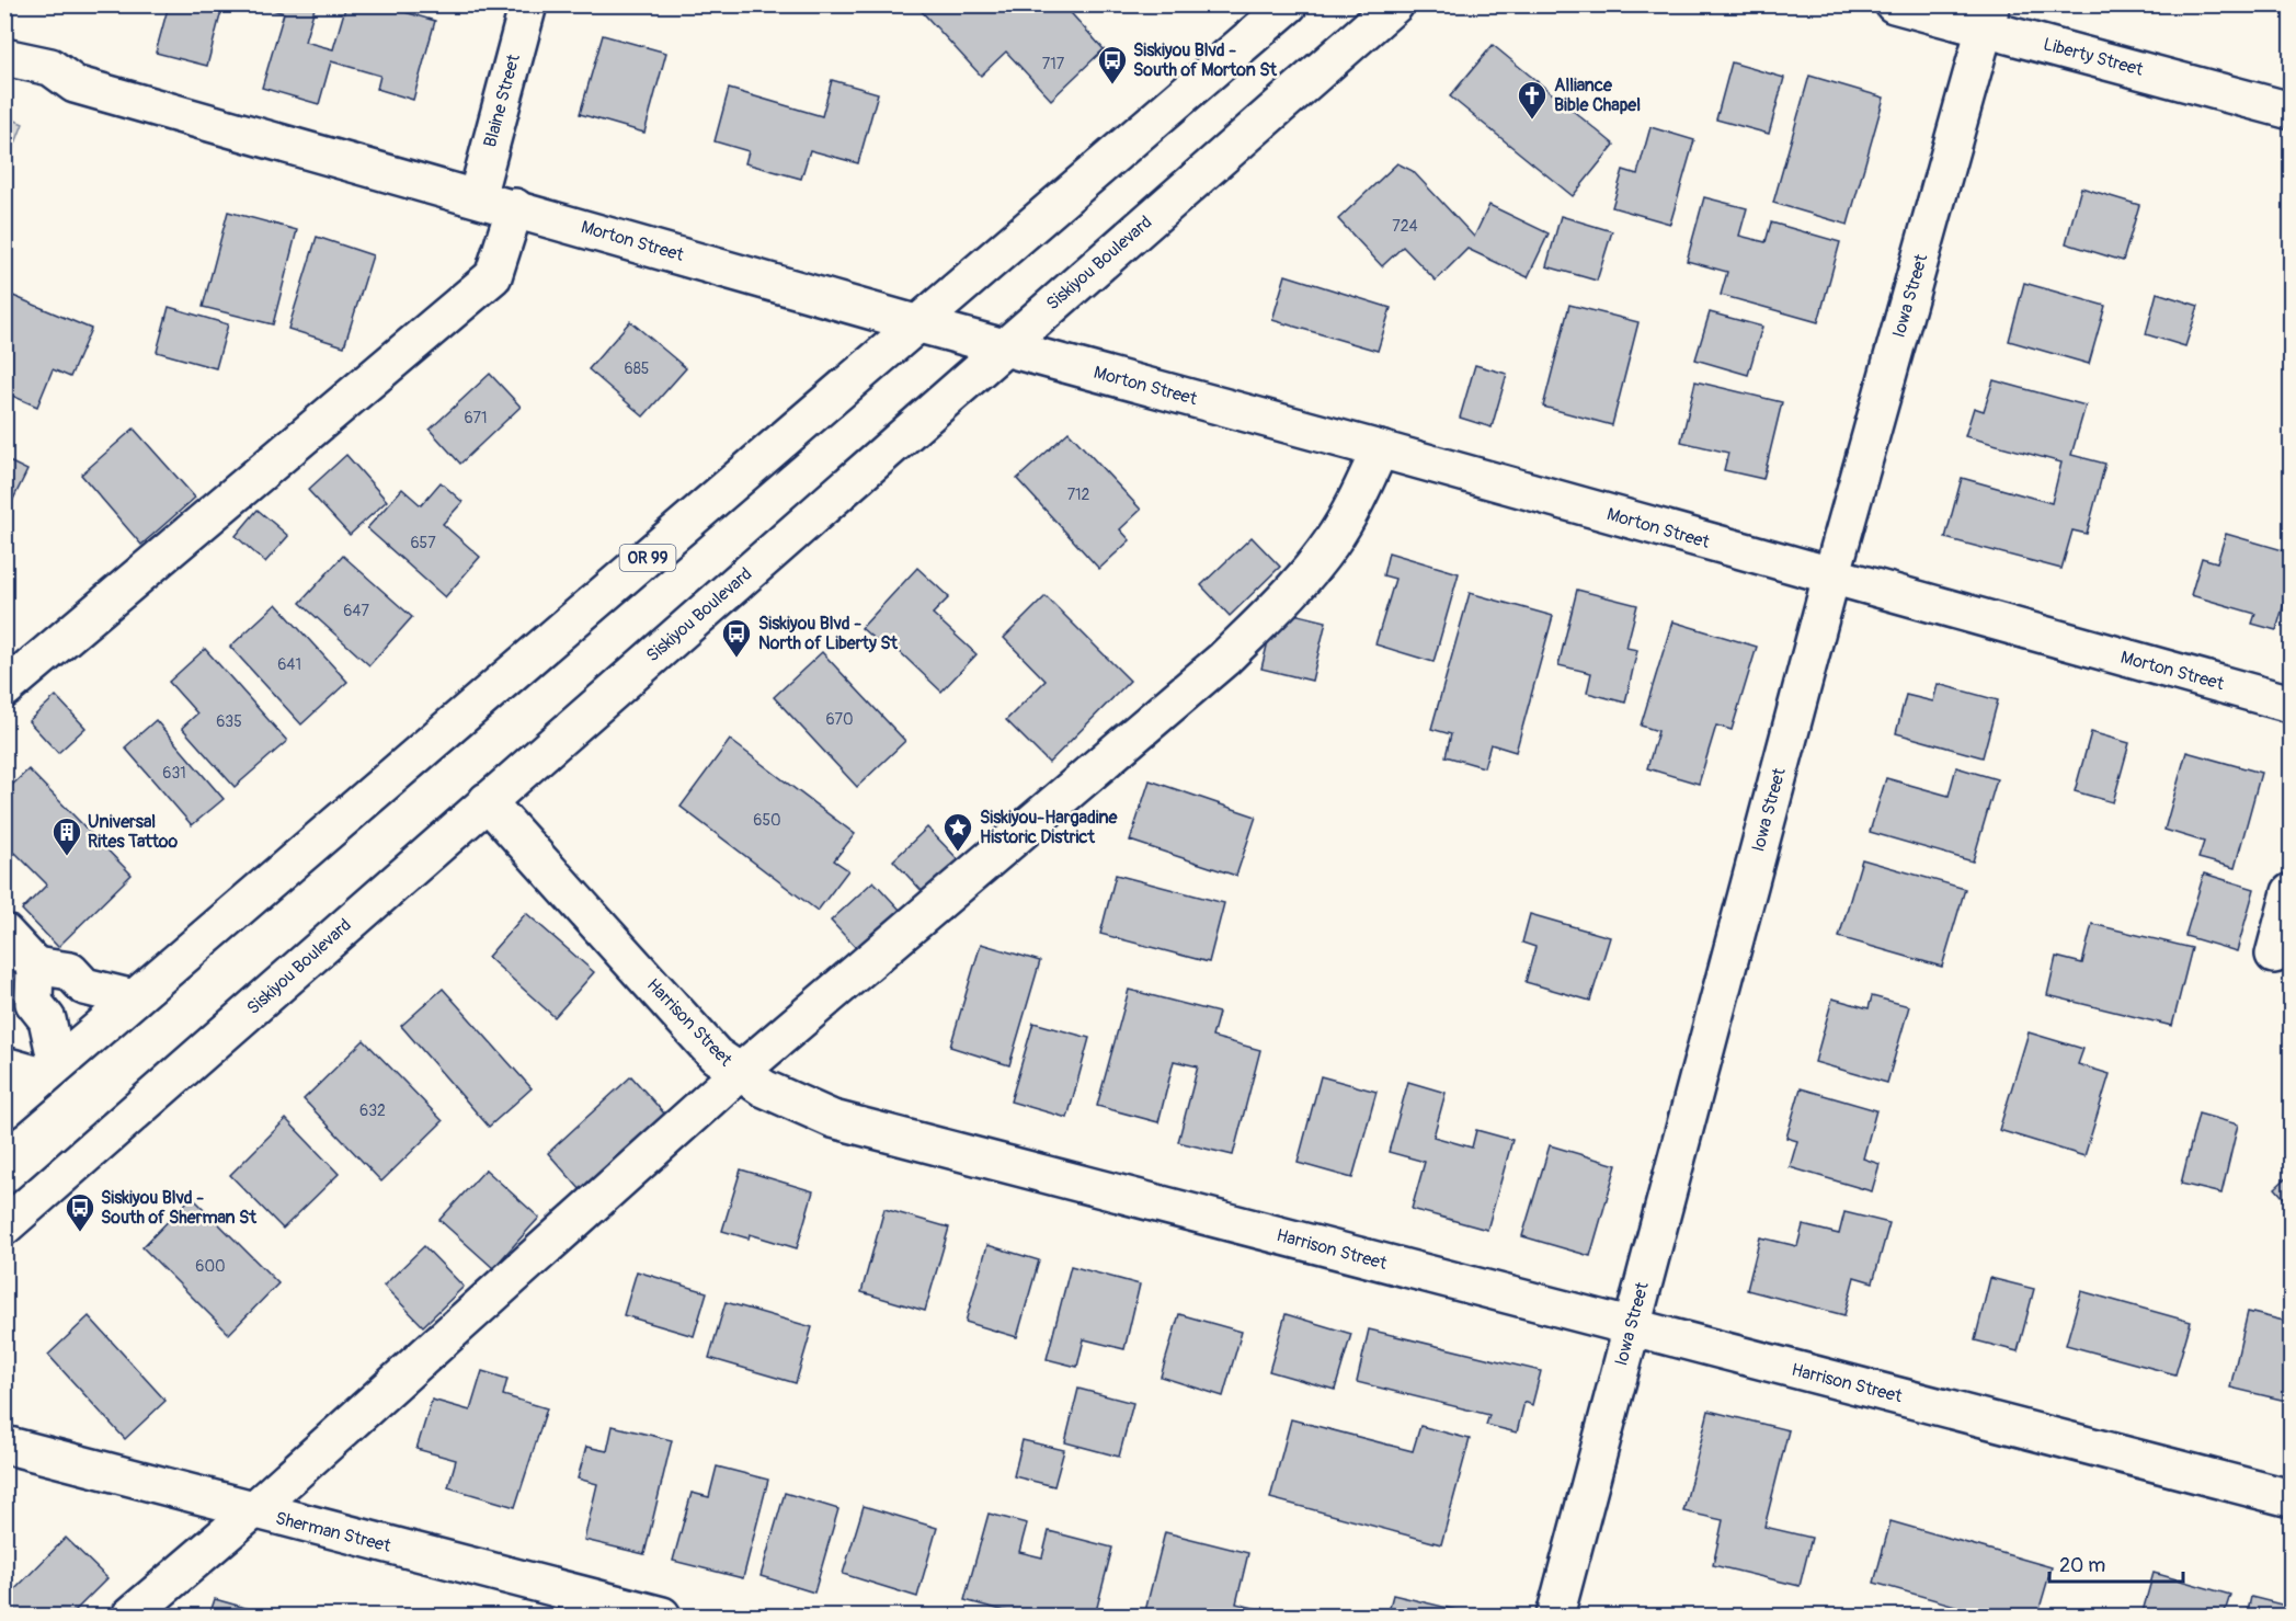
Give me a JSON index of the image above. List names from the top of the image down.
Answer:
{
  "streets": {
    "street": [
      "Liberty Street",
      "Blaine Street",
      "Morton Street",
      "Siskiyou Boulevard",
      "Iowa Street",
      "OR 99",
      "Harrison Street",
      "Sherman Street"
    ]
  },
  "crossings": [
    ["Liberty Street", "Iowa Street"],
    ["Blaine Street", "Morton Street"],
    ["Morton Street", "Siskiyou Boulevard"],
    ["Morton Street", "Iowa Street"],
    ["Morton Street", "OR 99"],
    ["Siskiyou Boulevard", "Harrison Street"],
    ["Iowa Street", "Harrison Street"]
  ],
  "places": {
    "bus stop": ["Siskiyou Blvd - South of Morton St", "Siskiyou Blvd - North of Liberty St", "Siskiyou Blvd - South of Sherman St"],
    "church": ["Alliance Bible Chapel"],
    "place": ["Siskiyou-Hargadine Historic District"],
    "building": ["Universal Rites Tattoo"]
  },
  "house_numbers": [
    "717",
    "724",
    "685",
    "671",
    "712",
    "657",
    "647",
    "641",
    "670",
    "635",
    "631",
    "650",
    "632",
    "600"
  ],
  "scale_bar": "20 m"
}
